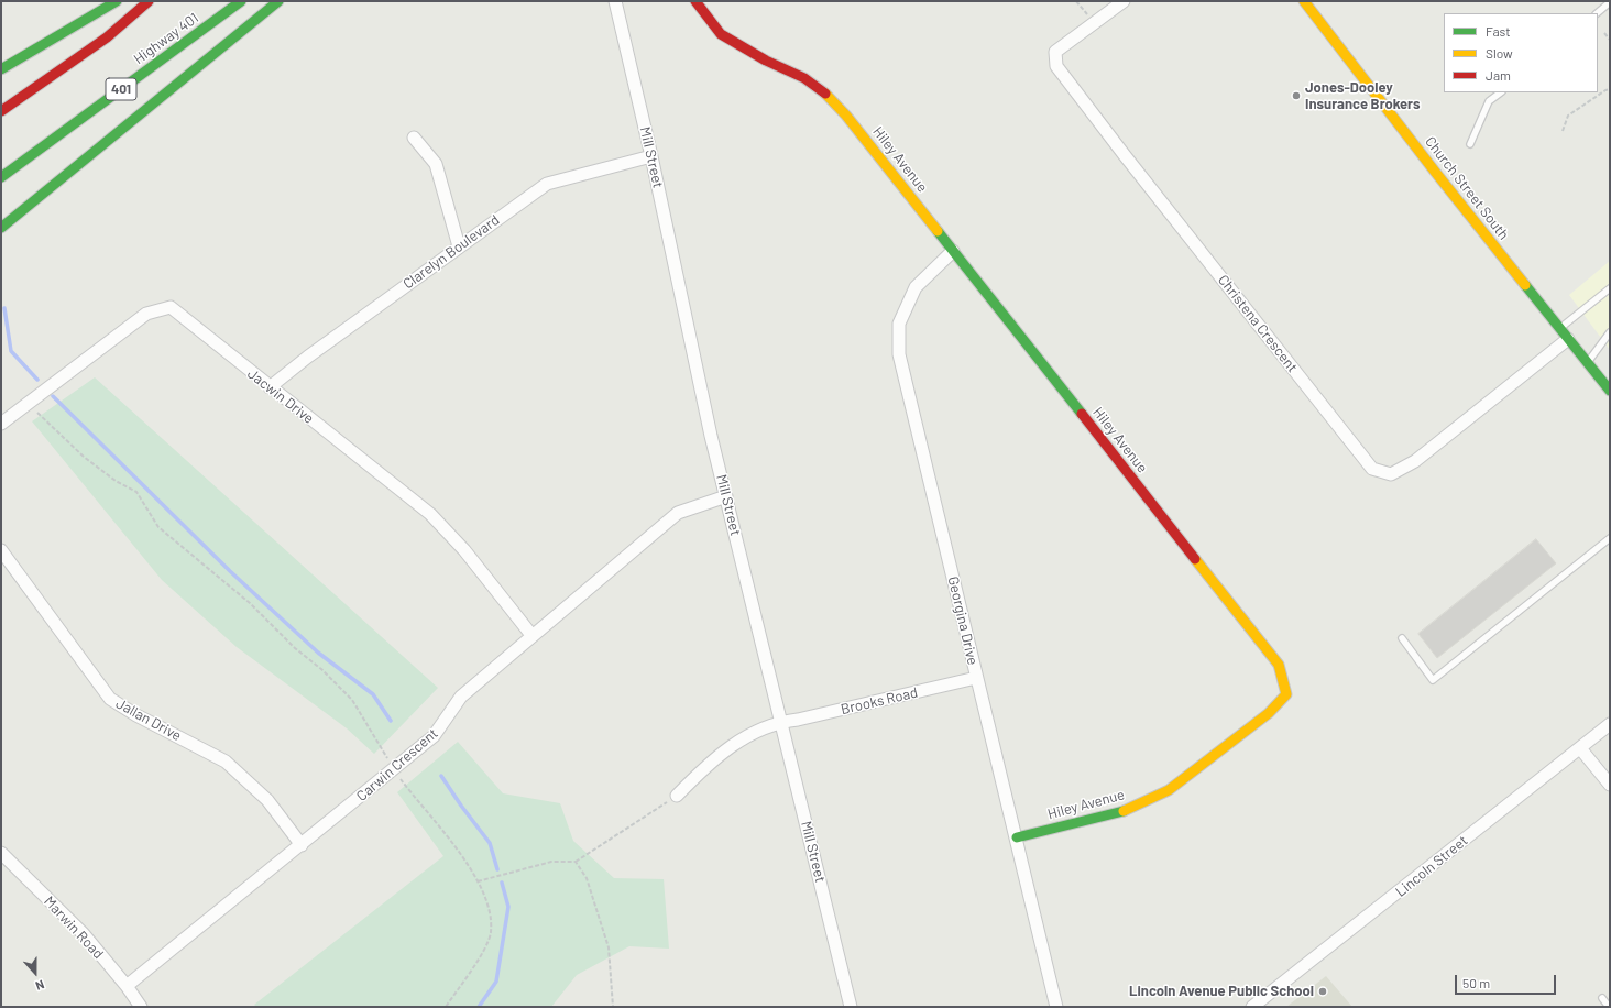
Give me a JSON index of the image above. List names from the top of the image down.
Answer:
{
  "streets": {
    "main road": [
      "Highway 401",
      "401",
      "Hiley Avenue",
      "Church Street South"
    ],
    "street": [
      "Mill Street",
      "Clarelyn Boulevard",
      "Christena Crescent",
      "Jacwin Drive",
      "Georgina Drive",
      "Brooks Road",
      "Jallan Drive",
      "Carwin Crescent",
      "Lincoln Street",
      "Marwin Road"
    ]
  },
  "crossings": [
    ["Mill Street", "Clarelyn Boulevard"],
    ["Mill Street", "Brooks Road"],
    ["Mill Street", "Carwin Crescent"],
    ["Hiley Avenue", "Georgina Drive"],
    ["Church Street South", "Christena Crescent"],
    ["Clarelyn Boulevard", "Jacwin Drive"],
    ["Jacwin Drive", "Carwin Crescent"],
    ["Georgina Drive", "Brooks Road"],
    ["Jallan Drive", "Carwin Crescent"],
    ["Carwin Crescent", "Marwin Road"]
  ],
  "places": ["Jones-Dooley Insurance Brokers", "Lincoln Avenue Public School"],
  "legend": ["Fast", "Slow", "Jam"],
  "scale_bar": "50 m",
  "north": "bottom"
}
